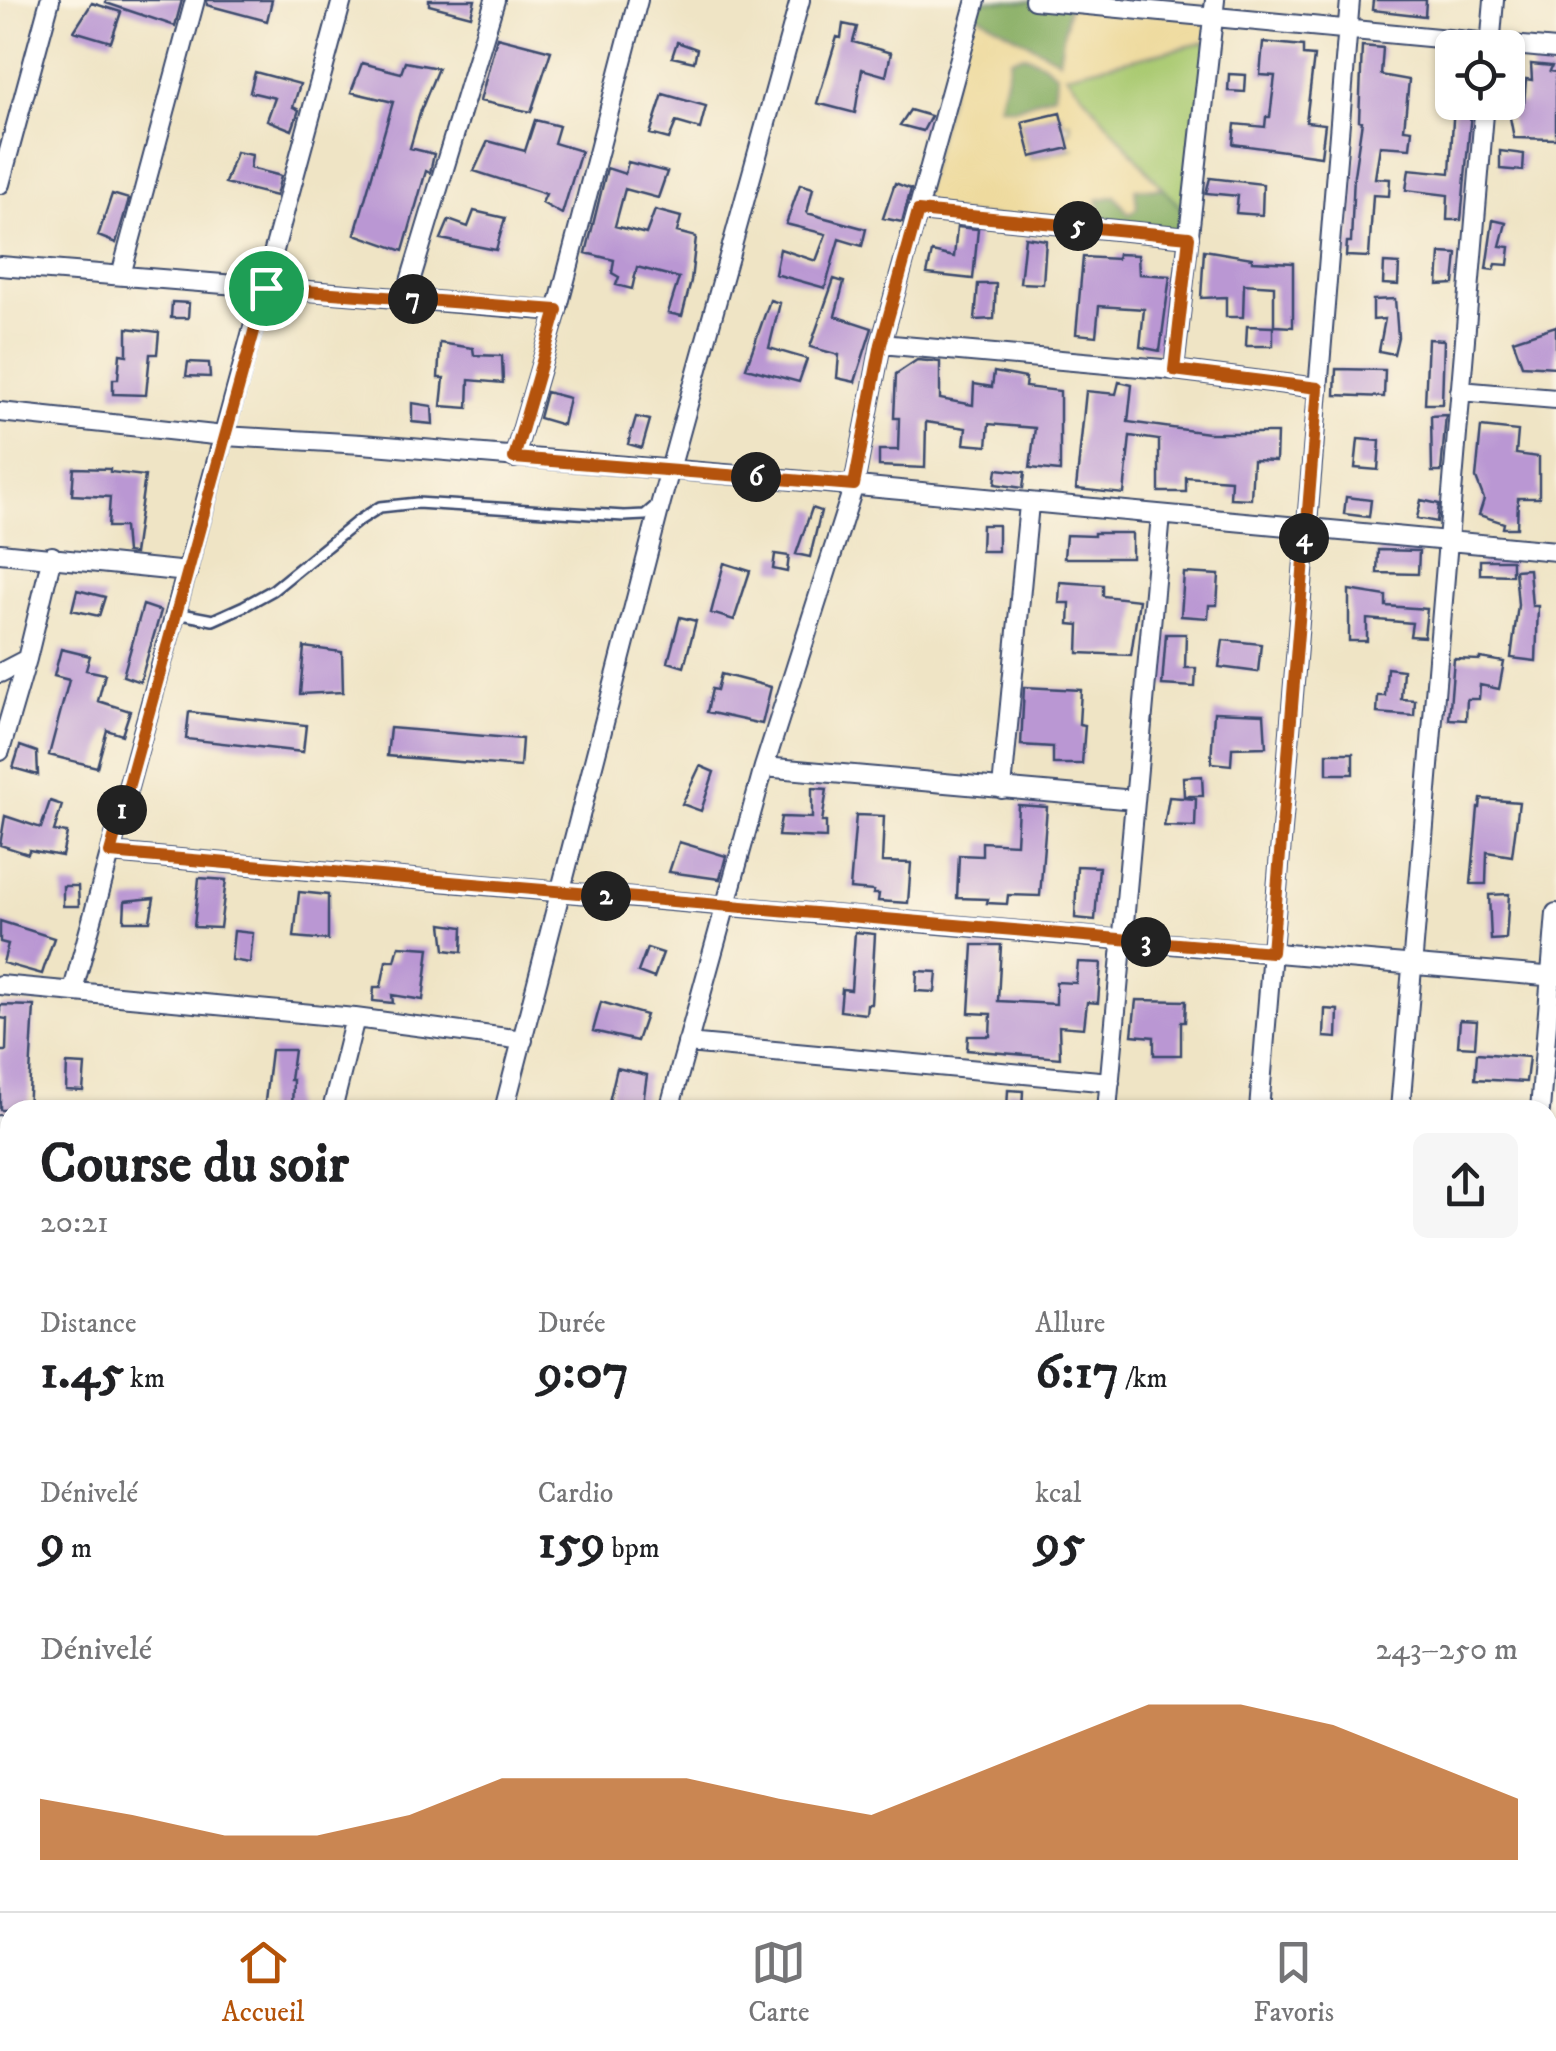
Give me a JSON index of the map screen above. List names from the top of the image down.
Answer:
{
  "page": {
    "pins": [
      "5",
      "7",
      "6",
      "4",
      "1",
      "2",
      "3"
    ],
    "heading": ["Course du soir", "20:21"],
    "stats": [
      ["Distance", "1.45 km"],
      ["Durée", "9:07"],
      ["Allure", "6:17 /km"],
      ["Dénivelé", "9 m"],
      ["Cardio", "159 bpm"],
      ["kcal", "95"]
    ],
    "chart": ["Dénivelé", "243–250 m"],
    "tabs": ["Accueil", "Carte", "Favoris"]
  }
}
